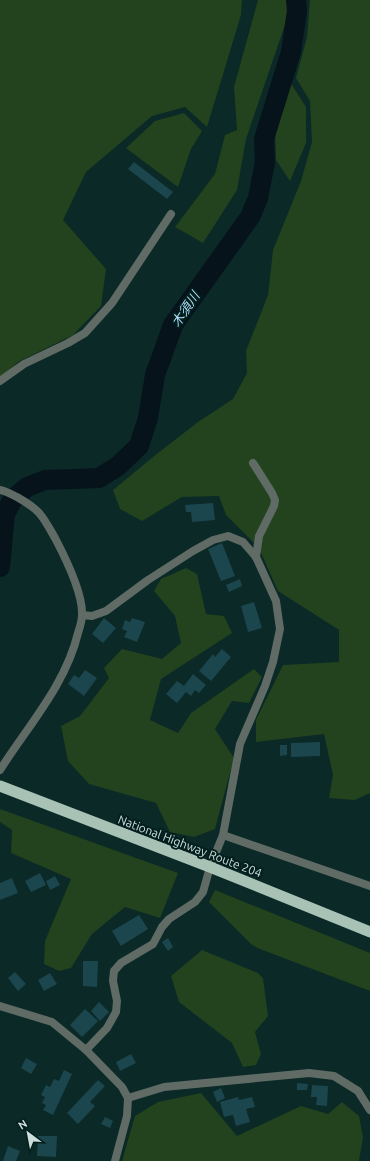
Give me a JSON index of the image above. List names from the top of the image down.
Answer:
{
  "streets": {
    "highway": ["National Highway Route 204"]
  },
  "water": ["木須川"],
  "north": "top left"
}
